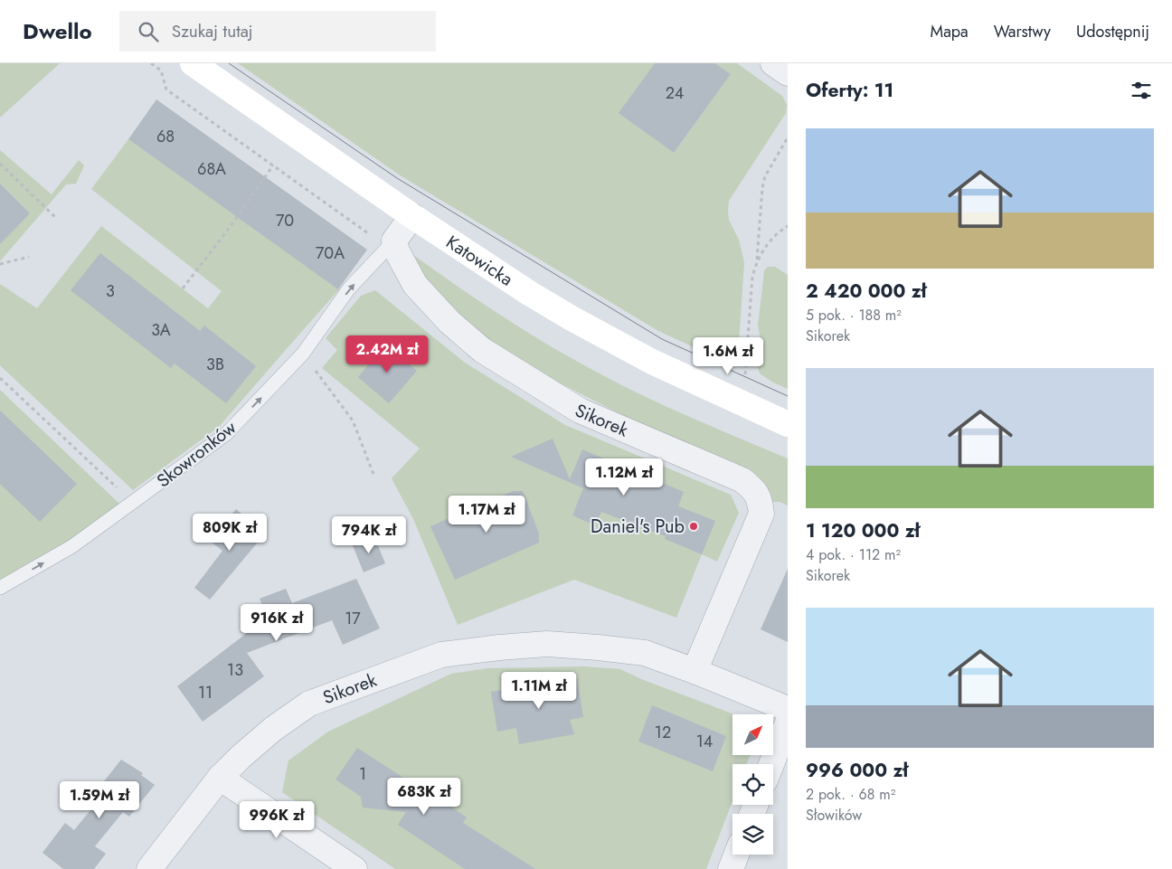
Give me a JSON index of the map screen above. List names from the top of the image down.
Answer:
{
  "streets": {
    "street": ["Katowicka", "Sikorek"],
    "lane": ["Skowronków"]
  },
  "crossings": [
    ["Sikorek", "Skowronków"]
  ],
  "one_way": ["Skowronków"],
  "places": ["Daniel's Pub"],
  "house_numbers": [
    "24",
    "68",
    "68A",
    "70",
    "70A",
    "3",
    "3A",
    "3B",
    "17",
    "13",
    "11",
    "12",
    "14",
    "1"
  ],
  "north": "top right",
  "page": {
    "header": "Dwello",
    "search": "Szukaj tutaj",
    "nav": ["Mapa", "Warstwy", "Udostępnij"],
    "heading": "Oferty: 11",
    "list": [
      {
        "name": "2 420 000 zł",
        "note": "5 pok. · 188 m² · Sikorek"
      },
      {
        "name": "1 120 000 zł",
        "note": "4 pok. · 112 m² · Sikorek"
      },
      {
        "name": "996 000 zł",
        "note": "2 pok. · 68 m² · Słowików"
      }
    ],
    "price": [
      "2.42M zł",
      "1.6M zł",
      "1.12M zł",
      "1.17M zł",
      "809K zł",
      "794K zł",
      "916K zł",
      "1.11M zł",
      "683K zł",
      "1.59M zł",
      "996K zł"
    ]
  }
}
